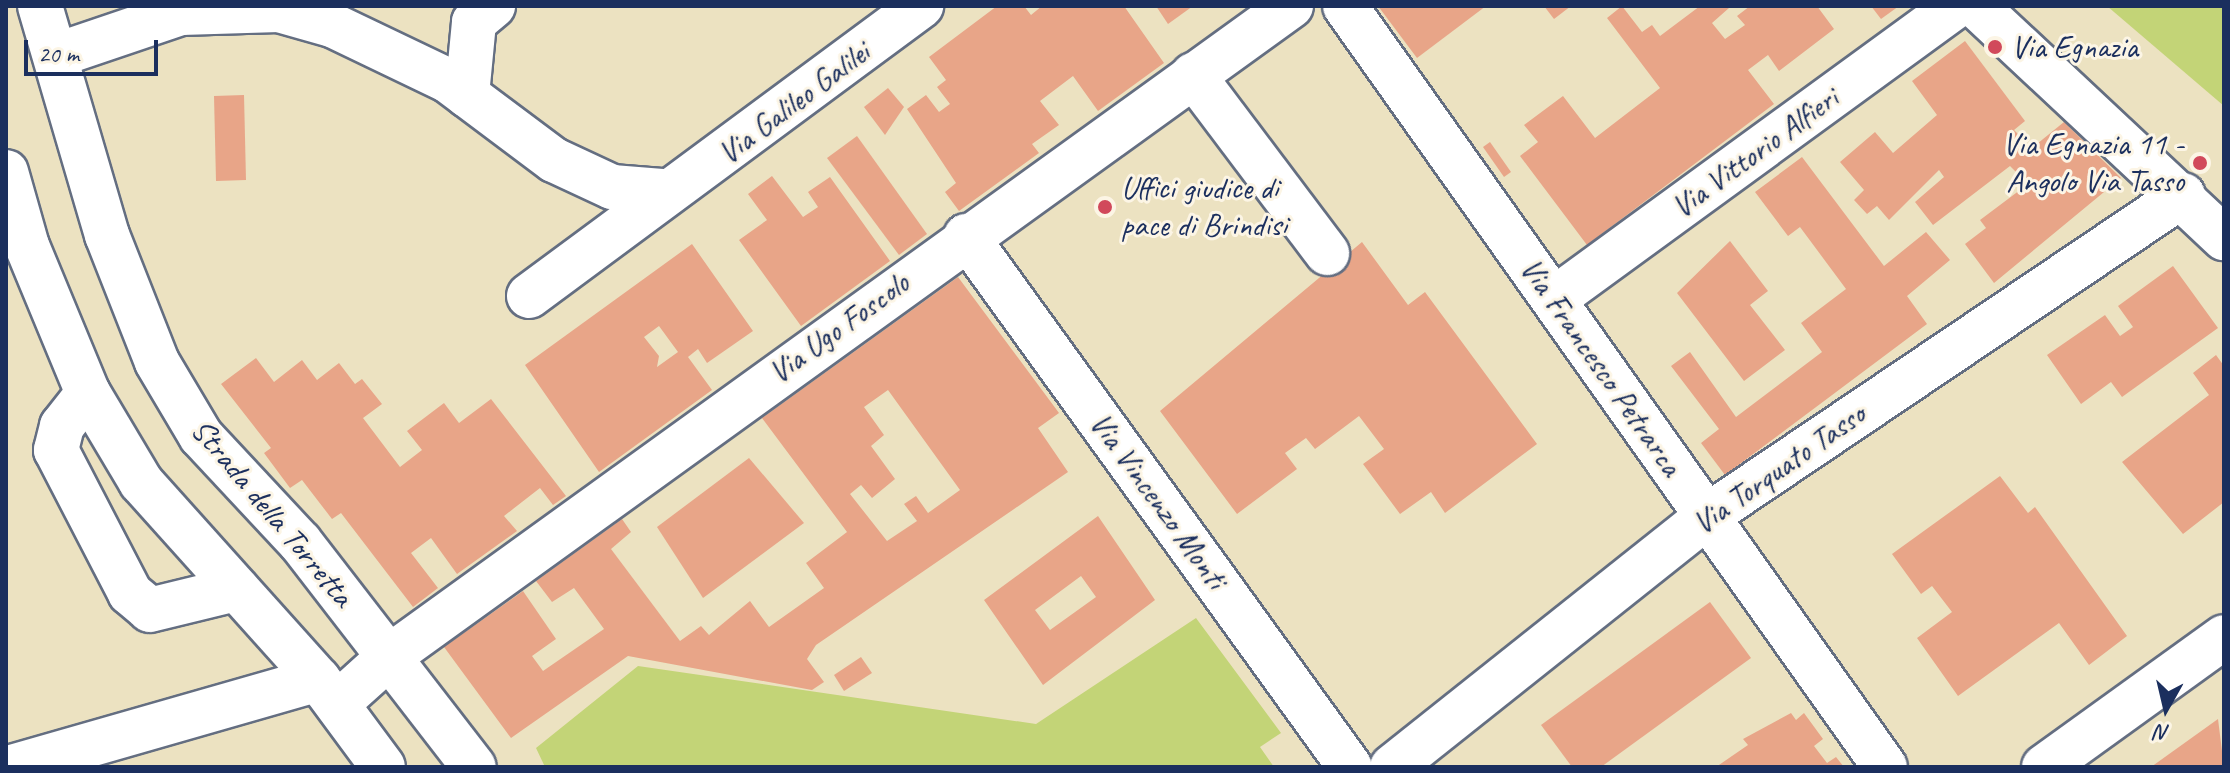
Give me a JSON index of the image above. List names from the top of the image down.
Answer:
{
  "streets": {
    "street": [
      "Via Galileo Galilei",
      "Via Vittorio Alfieri",
      "Via Ugo Foscolo",
      "Via Francesco Petrarca",
      "Via Torquato Tasso",
      "Via Vincenzo Monti",
      "Strada della Torretta"
    ]
  },
  "crossings": [
    ["Via Vittorio Alfieri", "Via Francesco Petrarca"],
    ["Via Ugo Foscolo", "Via Vincenzo Monti"],
    ["Via Ugo Foscolo", "Strada della Torretta"],
    ["Via Francesco Petrarca", "Via Torquato Tasso"]
  ],
  "places": ["Via Egnazia", "Via Egnazia 11 - Angolo Via Tasso", "Uffici giudice di pace di Brindisi"],
  "scale_bar": "20 m",
  "north": "bottom"
}
